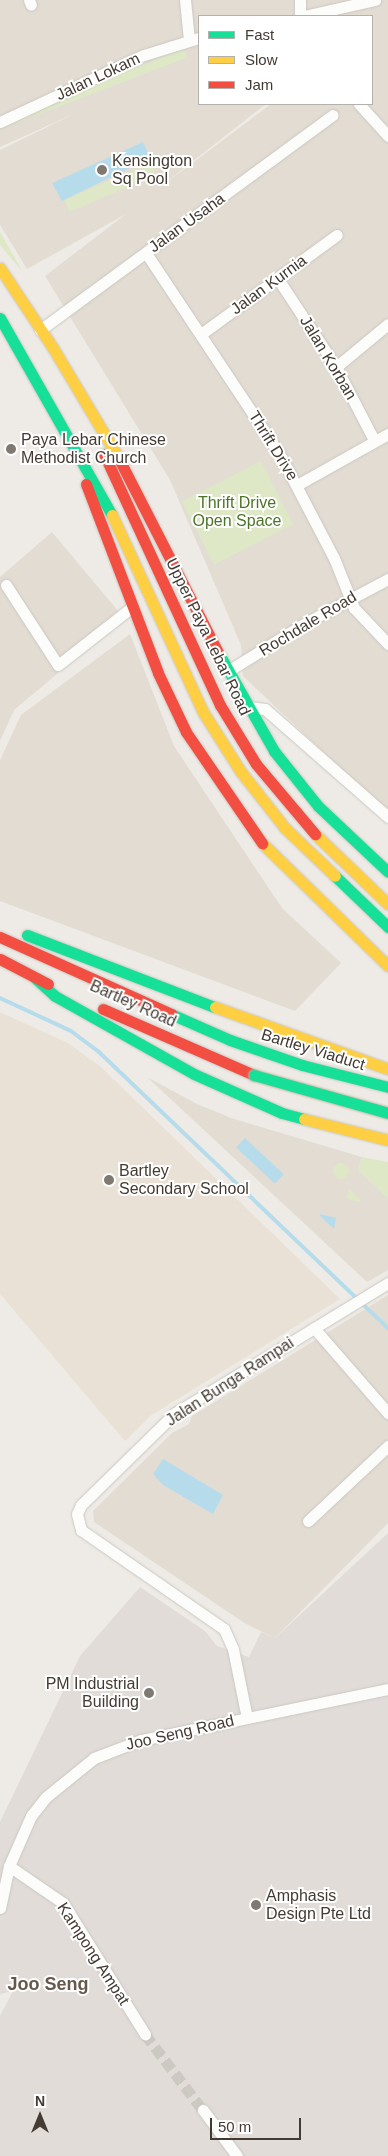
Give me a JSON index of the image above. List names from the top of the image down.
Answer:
{
  "streets": {
    "main road": ["Upper Paya Lebar Road", "Bartley Road", "Bartley Viaduct"],
    "street": [
      "Jalan Lokam",
      "Jalan Usaha",
      "Jalan Kurnia",
      "Jalan Korban",
      "Thrift Drive",
      "Rochdale Road",
      "Jalan Bunga Rampai",
      "Joo Seng Road",
      "Kampong Ampat"
    ]
  },
  "crossings": [
    ["Jalan Usaha", "Thrift Drive"],
    ["Jalan Usaha", "Upper Paya Lebar Road"],
    ["Jalan Kurnia", "Jalan Korban"],
    ["Jalan Kurnia", "Thrift Drive"],
    ["Thrift Drive", "Rochdale Road"],
    ["Rochdale Road", "Upper Paya Lebar Road"],
    ["Bartley Road", "Bartley Viaduct"],
    ["Jalan Bunga Rampai", "Joo Seng Road"],
    ["Joo Seng Road", "Kampong Ampat"]
  ],
  "districts": ["Joo Seng"],
  "parks": ["Thrift Drive Open Space"],
  "places": [
    "Kensington Sq Pool",
    "Paya Lebar Chinese Methodist Church",
    "Bartley Secondary School",
    "PM Industrial Building",
    "Amphasis Design Pte Ltd"
  ],
  "legend": ["Fast", "Slow", "Jam"],
  "scale_bar": "50 m",
  "north": "top"
}
